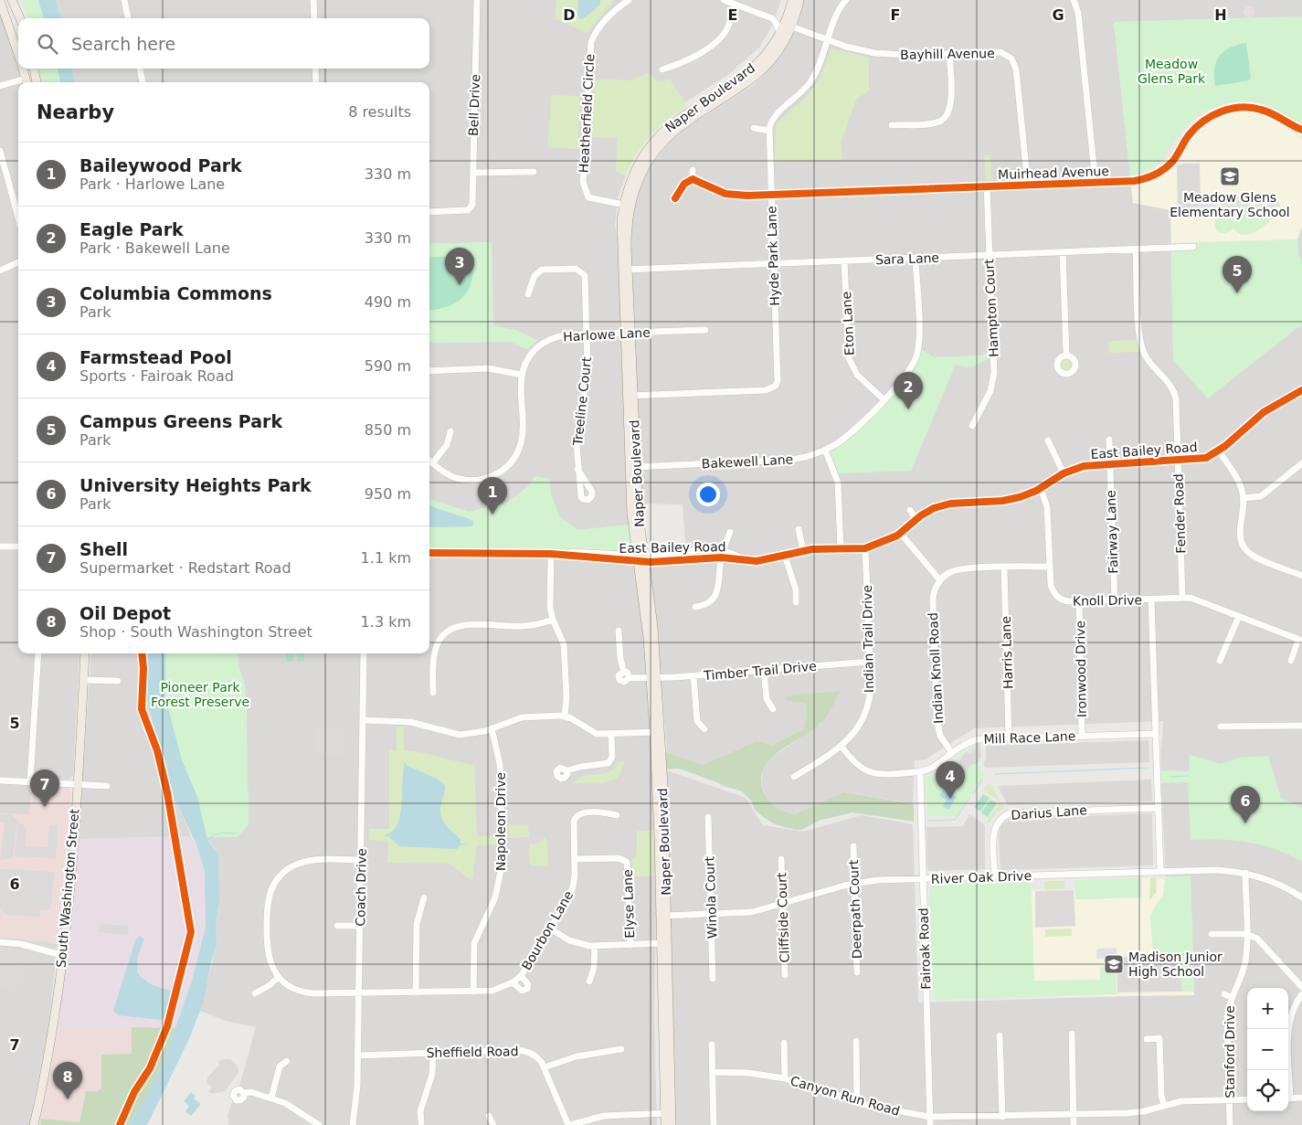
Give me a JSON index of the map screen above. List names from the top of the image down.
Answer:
{
  "streets": {
    "main road": ["Naper Boulevard", "South Washington Street"],
    "street": [
      "Bayhill Avenue",
      "Bell Drive",
      "Heatherfield Circle",
      "Muirhead Avenue",
      "Hyde Park Lane",
      "Sara Lane",
      "Hampton Court",
      "Eton Lane",
      "Harlowe Lane",
      "Treeline Court",
      "East Bailey Road",
      "Bakewell Lane",
      "Fender Road",
      "Fairway Lane",
      "Knoll Drive",
      "Indian Trail Drive",
      "Harris Lane",
      "Indian Knoll Road",
      "Ironwood Drive",
      "Timber Trail Drive",
      "Mill Race Lane",
      "Darius Lane",
      "Napoleon Drive",
      "River Oak Drive",
      "Coach Drive",
      "Winola Court",
      "Elyse Lane",
      "Deerpath Court",
      "Cliffside Court",
      "Bourbon Lane",
      "Fairoak Road",
      "Sheffield Road",
      "Stanford Drive",
      "Canyon Run Road"
    ]
  },
  "crossings": [
    ["Bayhill Avenue", "Naper Boulevard"],
    ["Bayhill Avenue", "Muirhead Avenue"],
    ["Naper Boulevard", "Heatherfield Circle"],
    ["Naper Boulevard", "Hyde Park Lane"],
    ["Naper Boulevard", "Sara Lane"],
    ["Naper Boulevard", "Harlowe Lane"],
    ["Naper Boulevard", "East Bailey Road"],
    ["Naper Boulevard", "Bakewell Lane"],
    ["Naper Boulevard", "Timber Trail Drive"],
    ["Naper Boulevard", "River Oak Drive"],
    ["Muirhead Avenue", "Hyde Park Lane"],
    ["Muirhead Avenue", "Hampton Court"],
    ["Hyde Park Lane", "Sara Lane"],
    ["Sara Lane", "Hampton Court"],
    ["Sara Lane", "Eton Lane"],
    ["Sara Lane", "Bakewell Lane"],
    ["Sara Lane", "Fender Road"],
    ["Eton Lane", "Bakewell Lane"],
    ["Harlowe Lane", "Treeline Court"],
    ["East Bailey Road", "Fender Road"],
    ["East Bailey Road", "Fairway Lane"],
    ["East Bailey Road", "Knoll Drive"],
    ["East Bailey Road", "Indian Trail Drive"],
    ["Fender Road", "Knoll Drive"],
    ["Fairway Lane", "Knoll Drive"],
    ["Knoll Drive", "Ironwood Drive"],
    ["Indian Trail Drive", "Timber Trail Drive"],
    ["Indian Trail Drive", "Mill Race Lane"],
    ["Harris Lane", "Mill Race Lane"],
    ["Indian Knoll Road", "Mill Race Lane"],
    ["Ironwood Drive", "Mill Race Lane"],
    ["Mill Race Lane", "Fairoak Road"],
    ["Darius Lane", "River Oak Drive"],
    ["Napoleon Drive", "Bourbon Lane"],
    ["River Oak Drive", "Winola Court"],
    ["River Oak Drive", "Deerpath Court"],
    ["River Oak Drive", "Cliffside Court"],
    ["River Oak Drive", "Fairoak Road"],
    ["River Oak Drive", "Stanford Drive"],
    ["Coach Drive", "Bourbon Lane"],
    ["Coach Drive", "Sheffield Road"],
    ["Elyse Lane", "Bourbon Lane"],
    ["Fairoak Road", "Canyon Run Road"],
    ["Stanford Drive", "Canyon Run Road"]
  ],
  "parks": ["Meadow Glens Park", "Pioneer Park Forest Preserve"],
  "places": {
    "school or university": ["Meadow Glens Elementary School", "Madison Junior High School"]
  },
  "page": {
    "search": "Search here",
    "heading": ["Nearby", "8 results"],
    "list": [
      {
        "mark": "1",
        "name": "Baileywood Park",
        "note": "Park · Harlowe Lane",
        "value": "330 m"
      },
      {
        "mark": "2",
        "name": "Eagle Park",
        "note": "Park · Bakewell Lane",
        "value": "330 m"
      },
      {
        "mark": "3",
        "name": "Columbia Commons",
        "note": "Park",
        "value": "490 m"
      },
      {
        "mark": "4",
        "name": "Farmstead Pool",
        "note": "Sports · Fairoak Road",
        "value": "590 m"
      },
      {
        "mark": "5",
        "name": "Campus Greens Park",
        "note": "Park",
        "value": "850 m"
      },
      {
        "mark": "6",
        "name": "University Heights Park",
        "note": "Park",
        "value": "950 m"
      },
      {
        "mark": "7",
        "name": "Shell",
        "note": "Supermarket · Redstart Road",
        "value": "1.1 km"
      },
      {
        "mark": "8",
        "name": "Oil Depot",
        "note": "Shop · South Washington Street",
        "value": "1.3 km"
      }
    ],
    "pins": [
      "3",
      "5",
      "2",
      "1",
      "4",
      "7",
      "6",
      "8"
    ],
    "map_buttons": ["+", "−"]
  },
  "grid": {
    "columns": [
      "D",
      "E",
      "F",
      "G",
      "H"
    ],
    "rows": ["5", "6", "7"]
  }
}
